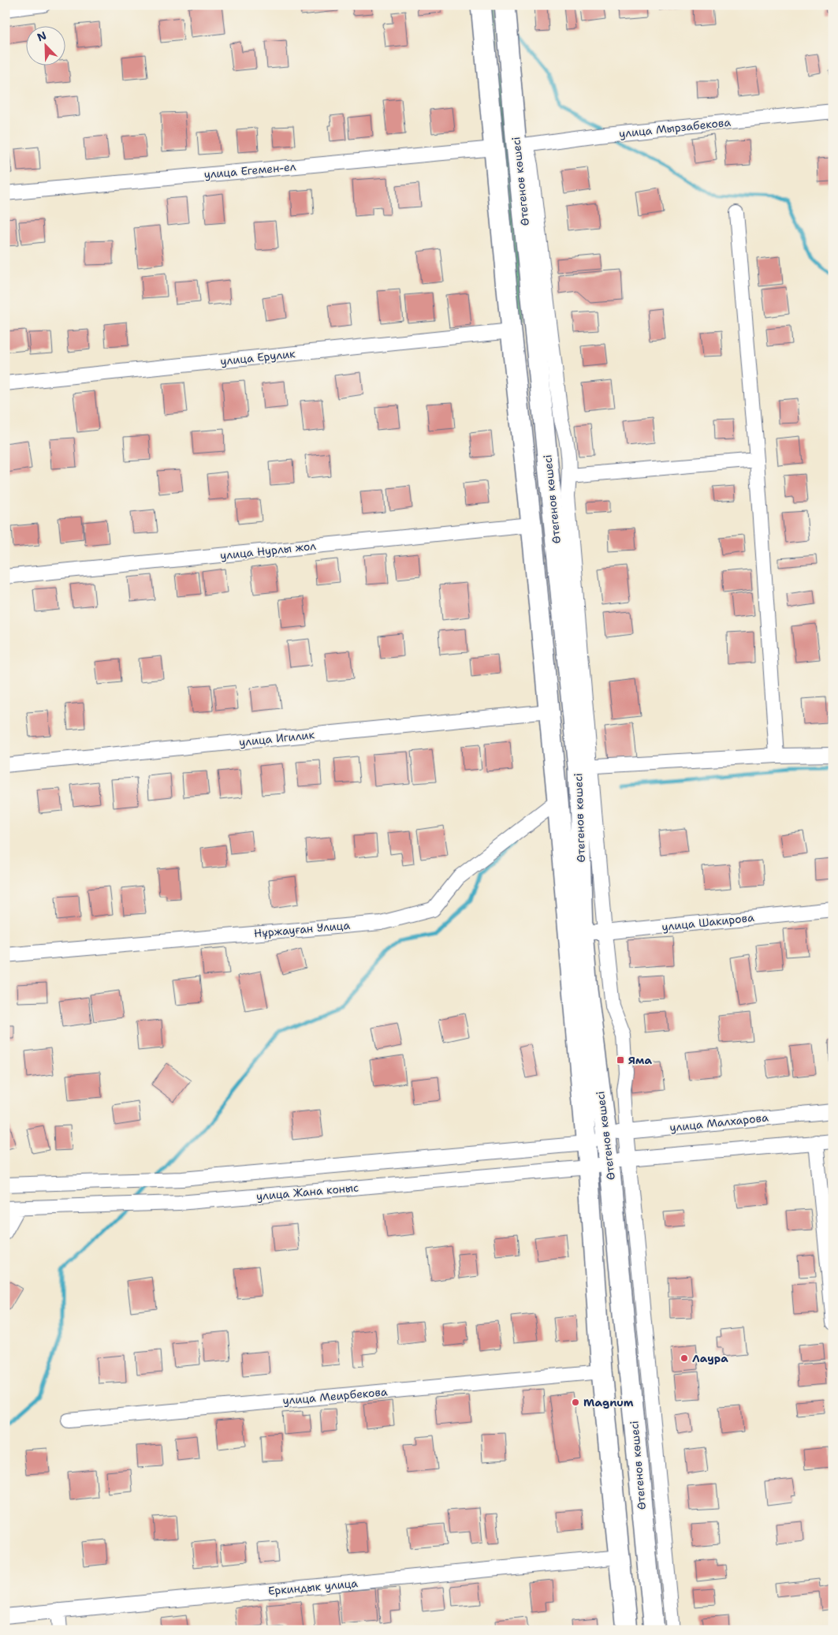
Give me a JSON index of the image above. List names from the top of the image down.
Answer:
{
  "streets": {
    "main road": ["Өтегенов көшесі"],
    "street": [
      "улица Мырзабекова",
      "улица Егемен-ел",
      "улица Ерулик",
      "улица Нурлы жол",
      "улица Игилик",
      "улица Шакирова",
      "Нұржауған Улица",
      "улица Малхарова",
      "улица Жана коныс",
      "улица Меирбекова",
      "Еркиндык улица"
    ]
  },
  "crossings": [
    ["улица Мырзабекова", "Өтегенов көшесі"],
    ["улица Егемен-ел", "Өтегенов көшесі"],
    ["Өтегенов көшесі", "улица Ерулик"],
    ["Өтегенов көшесі", "улица Нурлы жол"],
    ["Өтегенов көшесі", "улица Игилик"],
    ["Өтегенов көшесі", "улица Шакирова"],
    ["Өтегенов көшесі", "Нұржауған Улица"],
    ["Өтегенов көшесі", "улица Малхарова"],
    ["Өтегенов көшесі", "улица Жана коныс"],
    ["Өтегенов көшесі", "улица Меирбекова"],
    ["Өтегенов көшесі", "Еркиндык улица"]
  ],
  "places": {
    "transit": ["Яма"],
    "other": ["Лаура", "Magnum"]
  },
  "north": "top left"
}
